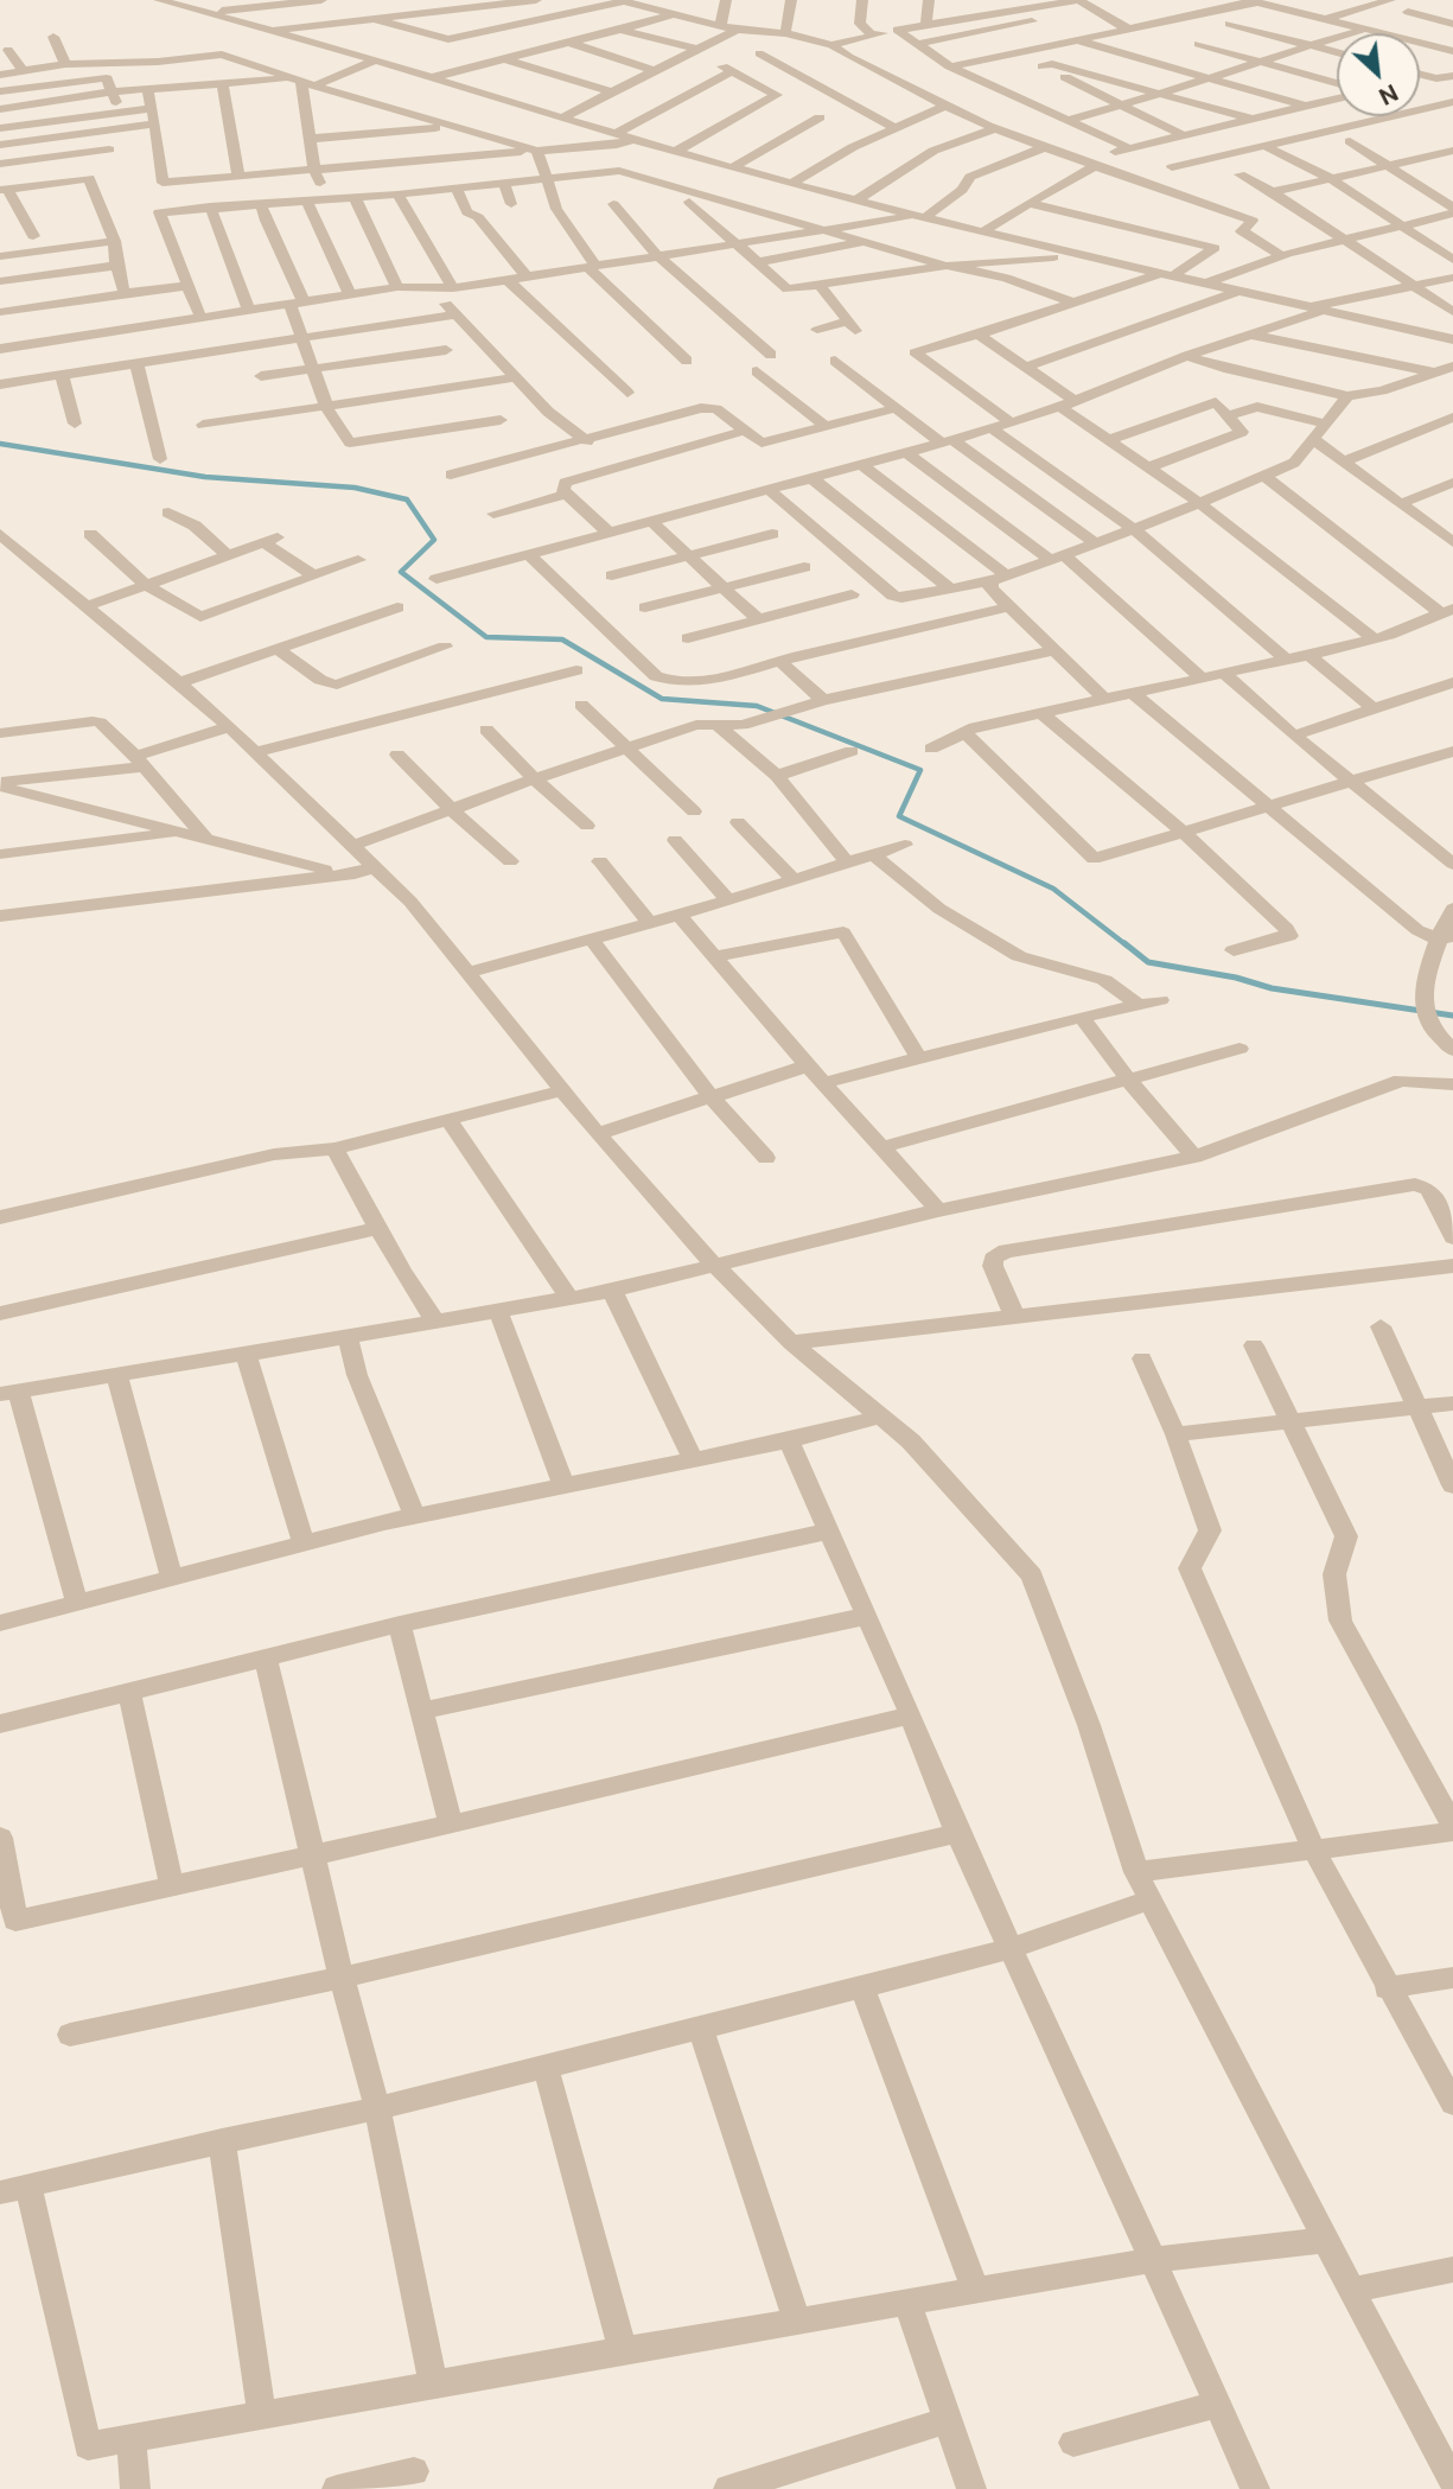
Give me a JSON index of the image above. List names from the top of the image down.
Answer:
{
  "north": "bottom right"
}
